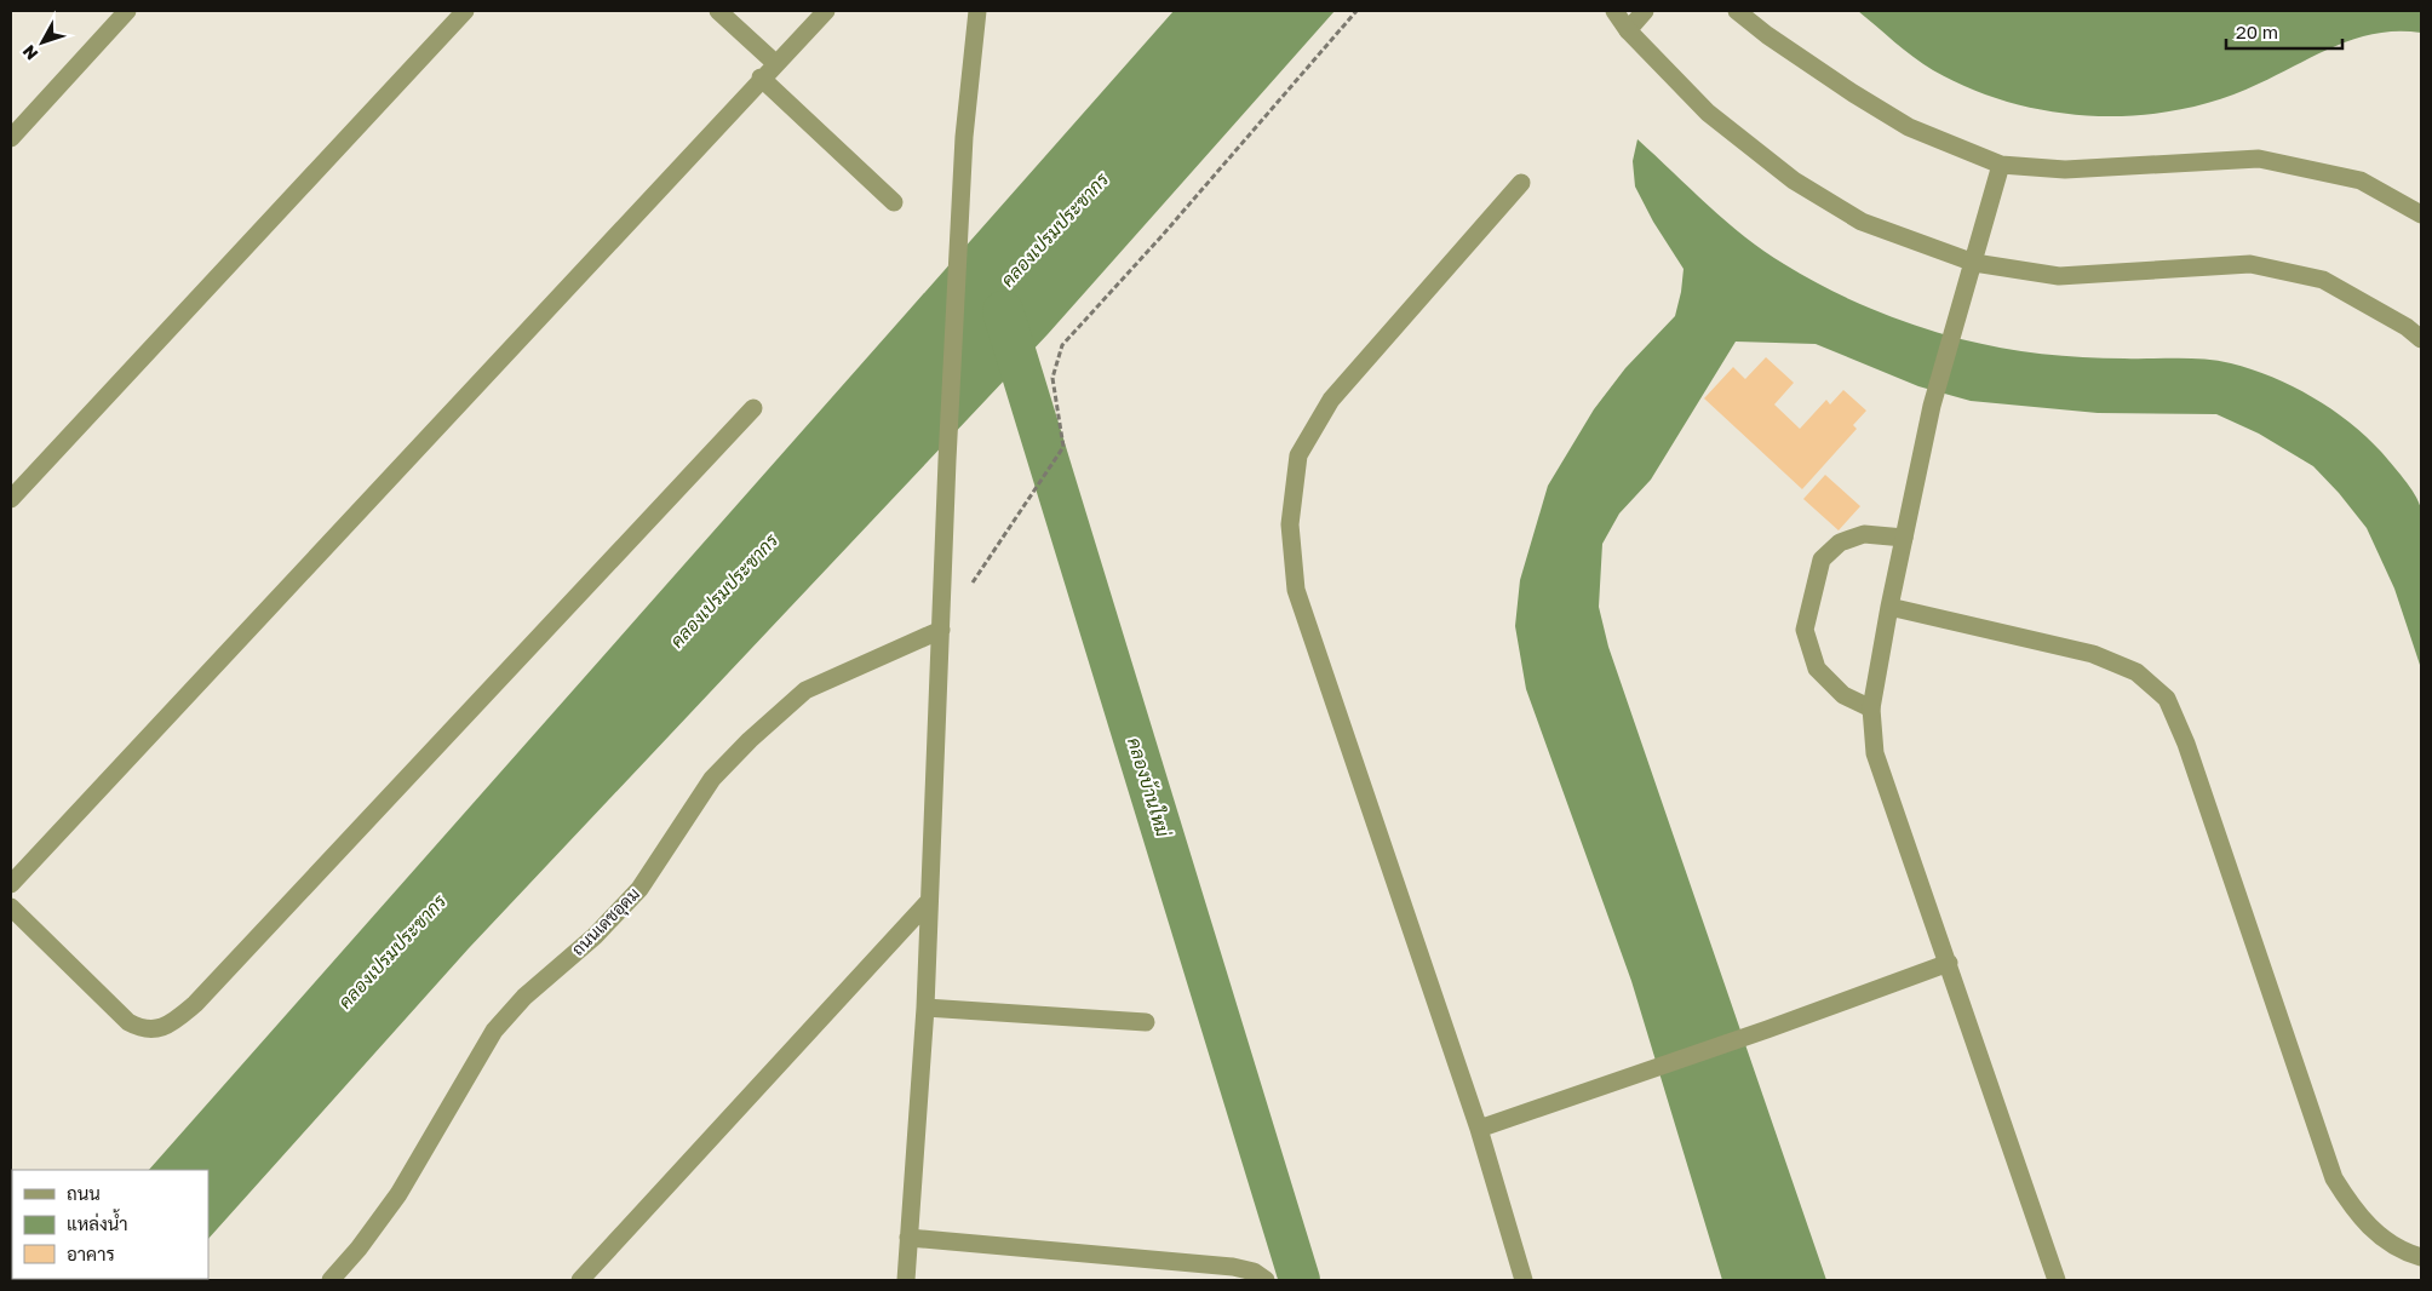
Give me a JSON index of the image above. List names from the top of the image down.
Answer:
{
  "streets": {
    "street": ["ถนนเดชอุดม"]
  },
  "water": ["คลองเปรมประชากร", "คลองบ้านใหม่"],
  "legend": ["ถนน", "แหล่งน้ำ", "อาคาร"],
  "scale_bar": "20 m",
  "north": "bottom left"
}
